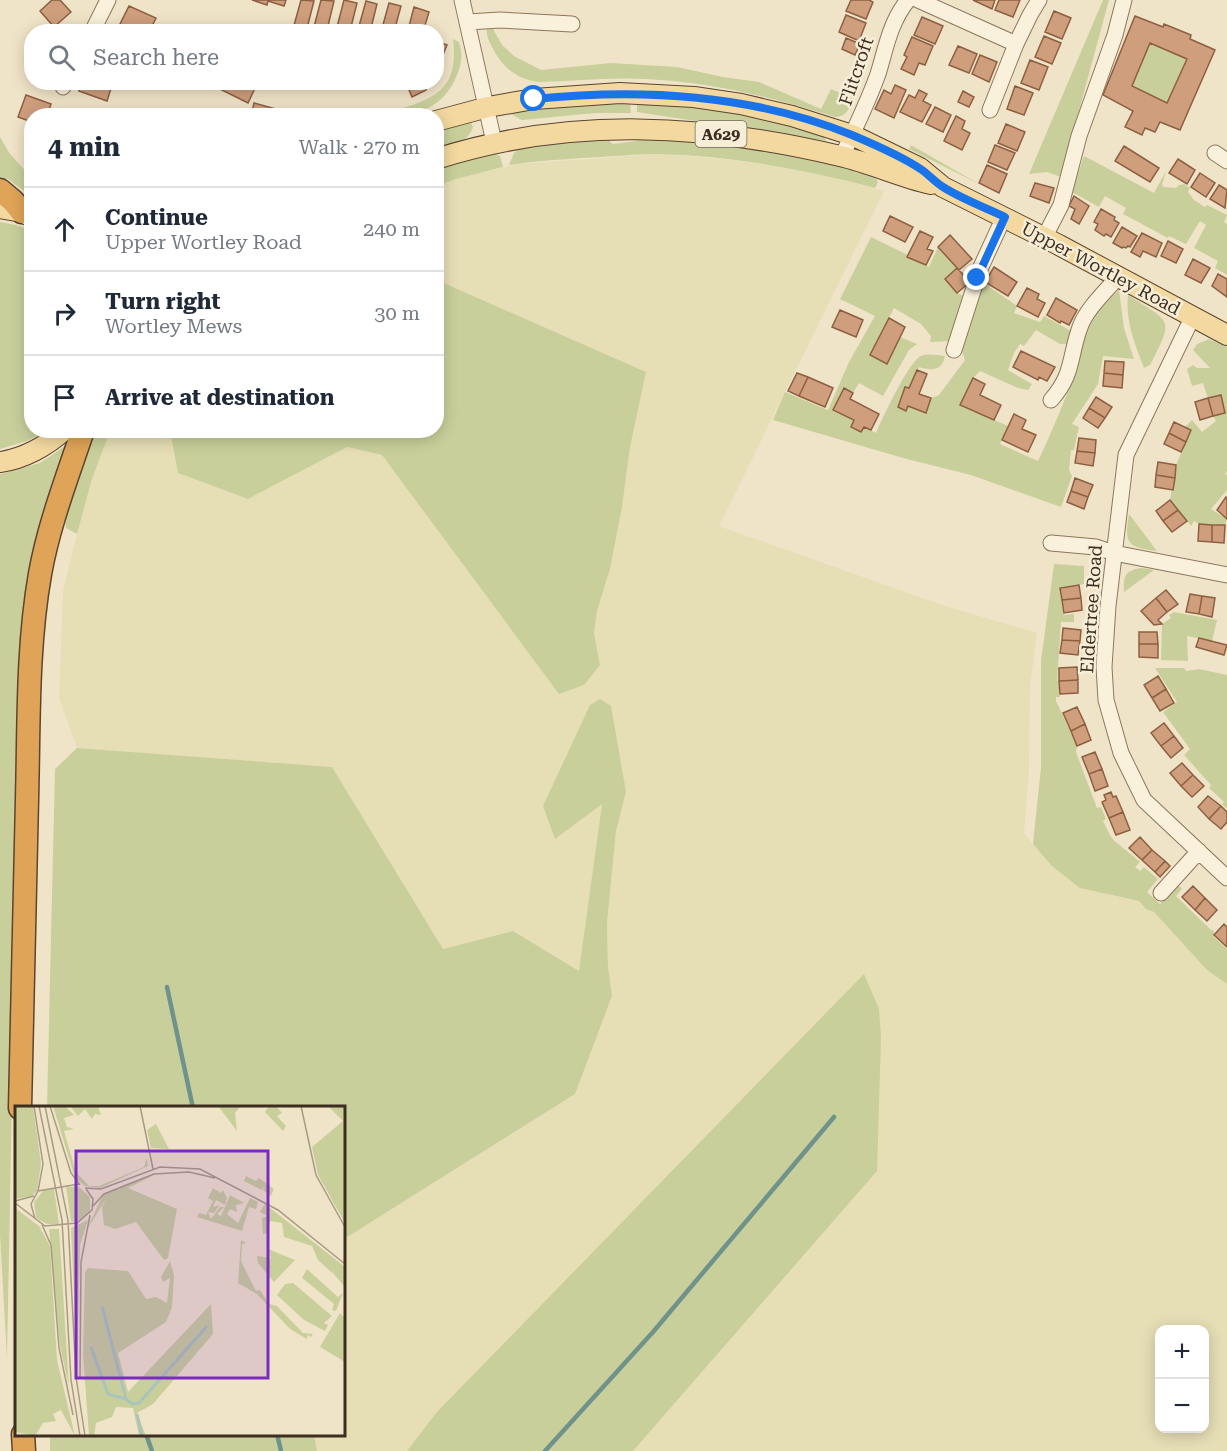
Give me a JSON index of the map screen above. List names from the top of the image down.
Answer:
{
  "streets": {
    "main road": ["A629", "Upper Wortley Road"],
    "street": ["Flitcroft", "Eldertree Road"]
  },
  "crossings": [
    ["Flitcroft", "Upper Wortley Road"],
    ["Upper Wortley Road", "Eldertree Road"]
  ],
  "page": {
    "search": "Search here",
    "heading": ["4 min", "Walk · 270 m"],
    "list": [
      ["Continue", "Upper Wortley Road", "240 m"],
      ["Turn right", "Wortley Mews", "30 m"],
      "Arrive at destination"
    ],
    "map_buttons": ["+", "−"]
  }
}
